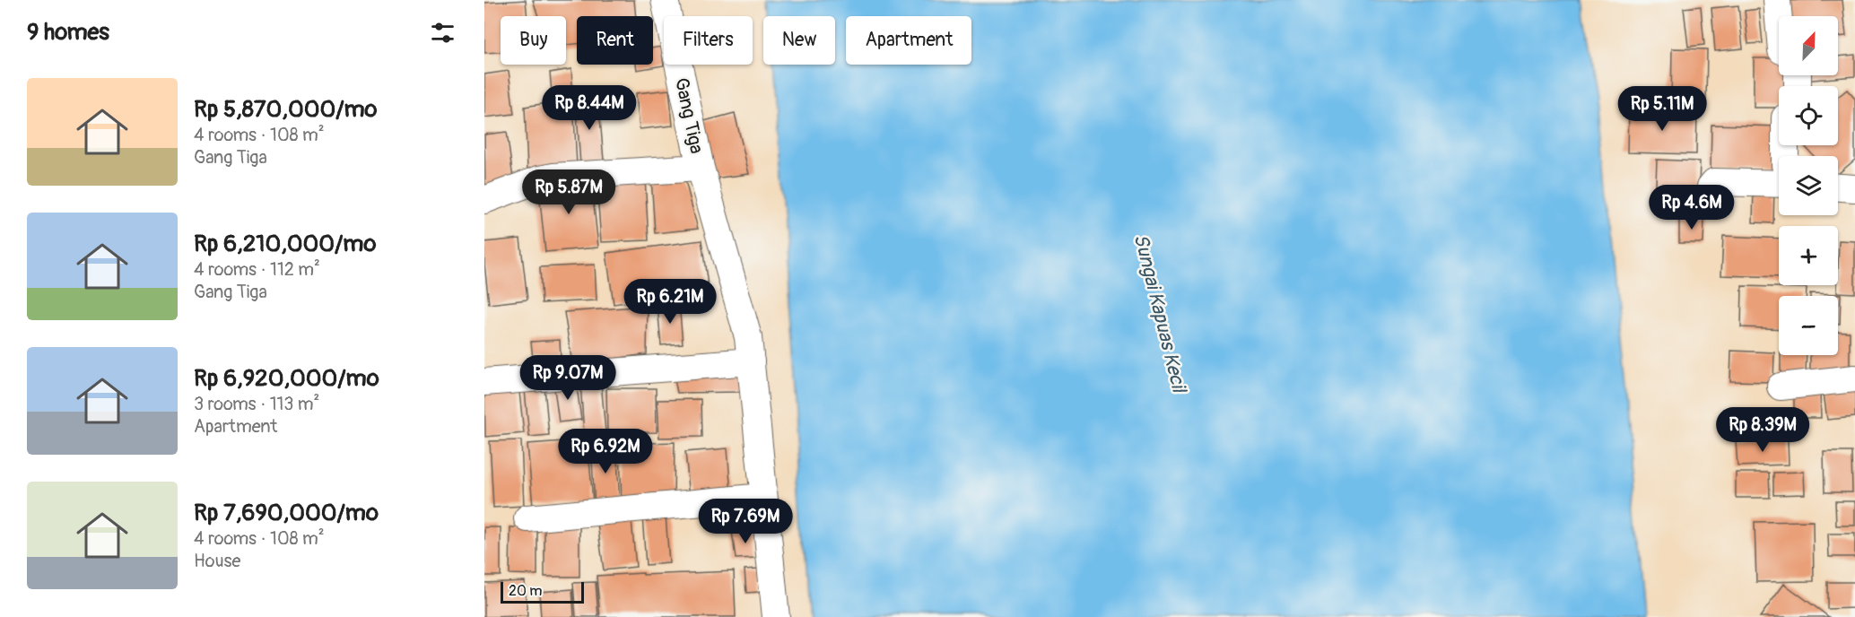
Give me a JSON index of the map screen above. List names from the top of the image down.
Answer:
{
  "streets": {
    "street": ["Gang Tiga"]
  },
  "water": ["Sungai Kapuas Kecil"],
  "scale_bar": "20 m",
  "north": "top right",
  "page": {
    "heading": "9 homes",
    "map_buttons": ["+", "−"],
    "chip": [
      "Buy",
      "Rent",
      "Filters",
      "New",
      "Apartment"
    ],
    "list": [
      {
        "name": "Rp 5,870,000/mo",
        "note": "4 rooms · 108 m² · Gang Tiga"
      },
      {
        "name": "Rp 6,210,000/mo",
        "note": "4 rooms · 112 m² · Gang Tiga"
      },
      {
        "name": "Rp 6,920,000/mo",
        "note": "3 rooms · 113 m² · Apartment"
      },
      {
        "name": "Rp 7,690,000/mo",
        "note": "4 rooms · 108 m² · House"
      }
    ],
    "price": [
      "Rp 8.44M",
      "Rp 5.11M",
      "Rp 5.87M",
      "Rp 4.6M",
      "Rp 6.21M",
      "Rp 9.07M",
      "Rp 8.39M",
      "Rp 6.92M",
      "Rp 7.69M"
    ],
    "scale": "20 m"
  }
}
